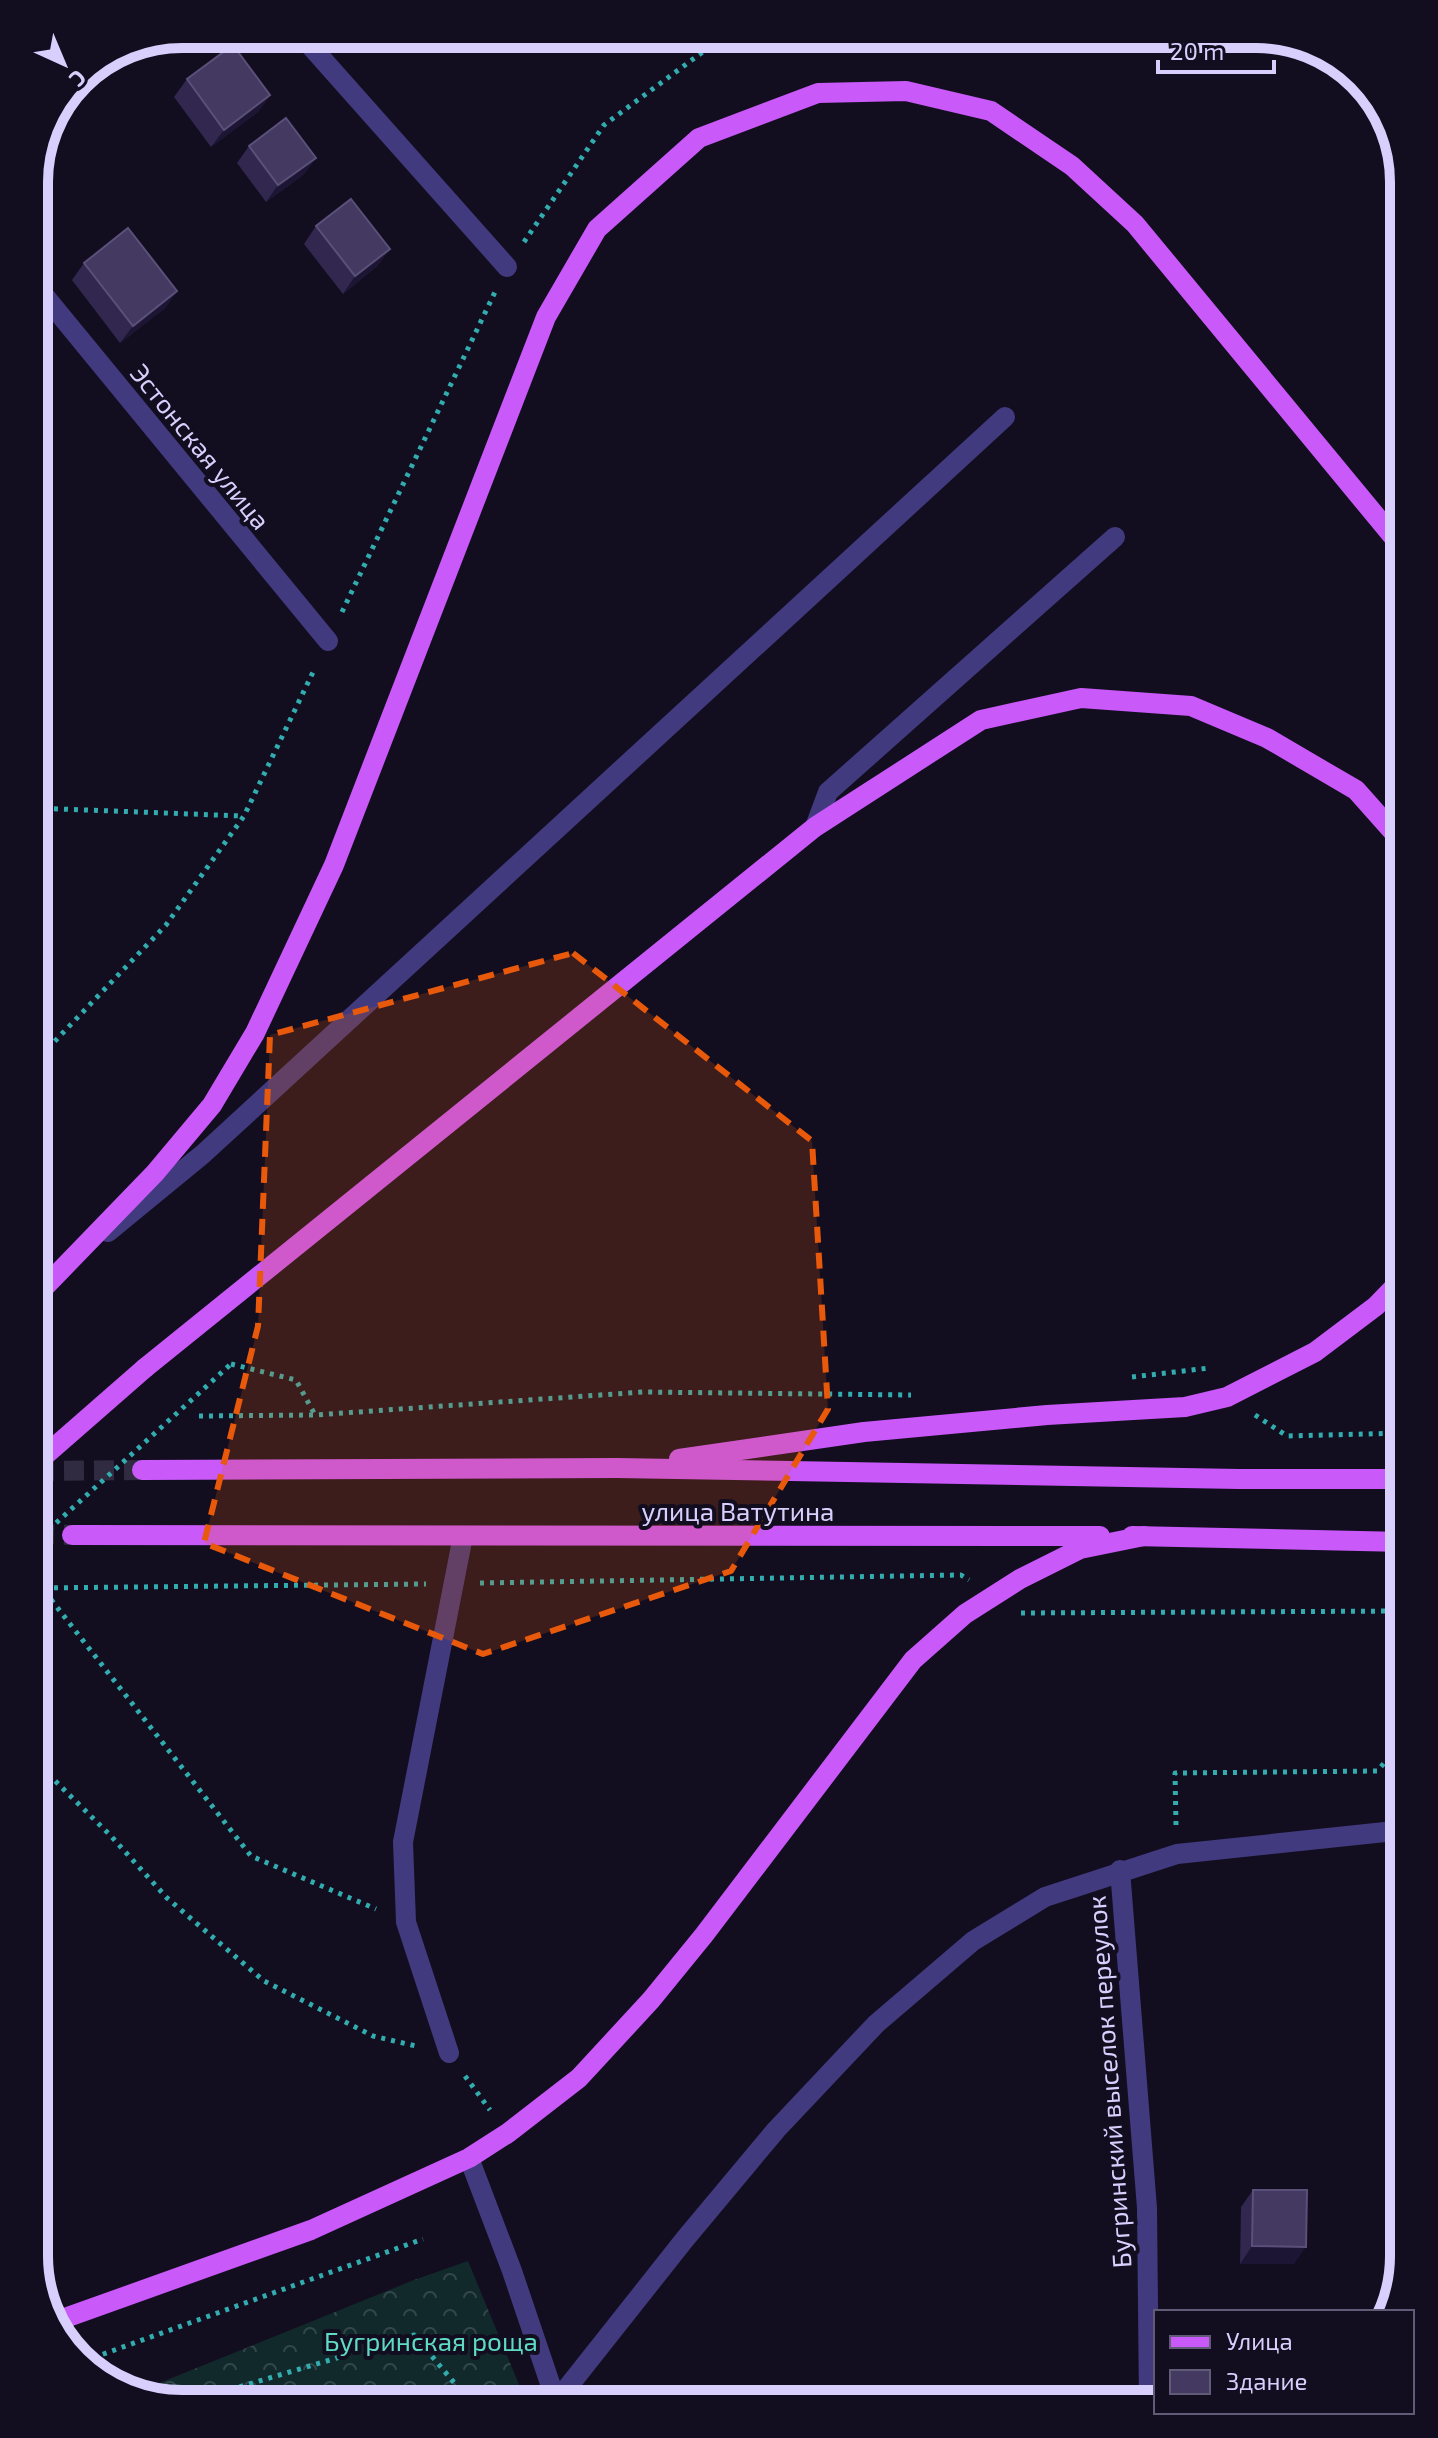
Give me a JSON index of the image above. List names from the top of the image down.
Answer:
{
  "streets": {
    "main road": ["улица Ватутина"],
    "street": ["Эстонская улица", "Бугринский выселок переулок"]
  },
  "parks": ["Бугринская роща"],
  "legend": ["Улица", "Здание"],
  "scale_bar": "20 m",
  "north": "bottom right"
}
